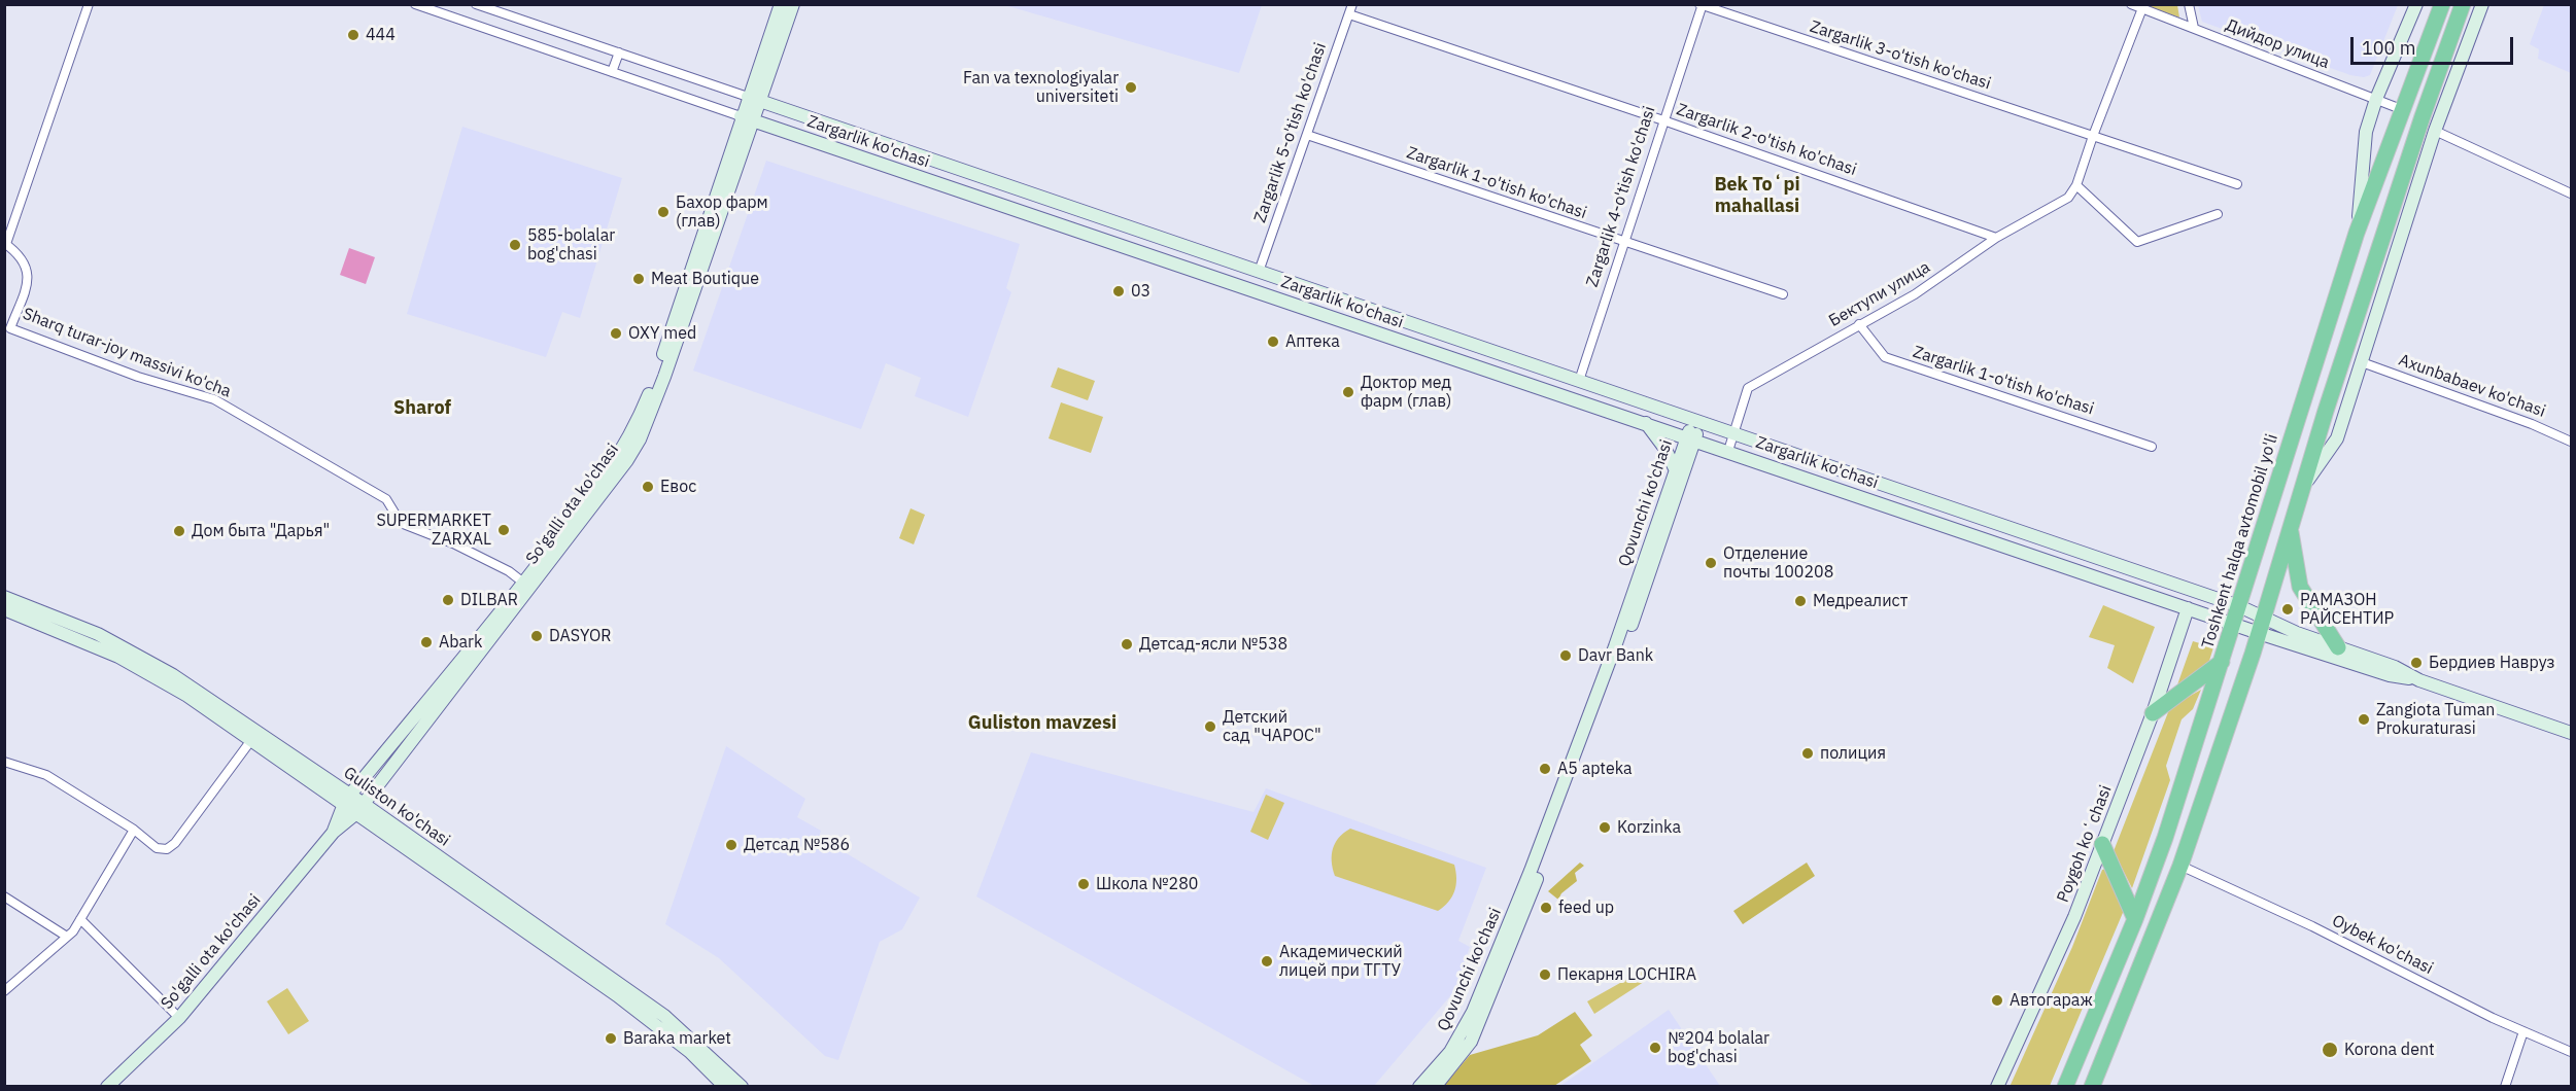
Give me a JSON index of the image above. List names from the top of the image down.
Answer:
{
  "streets": {
    "highway": ["Toshkent halqa avtomobil yo'li"],
    "main road": [
      "Zargarlik ko'chasi",
      "Zargarlik 4-o'tish ko'chasi",
      "Qovunchi ko'chasi",
      "So'galli ota ko'chasi",
      "Guliston ko'chasi",
      "Poygoh koʻchasi"
    ],
    "street": [
      "Дийдор улица",
      "Zargarlik 3-o'tish ko'chasi",
      "Zargarlik 5-o'tish ko'chasi",
      "Zargarlik 2-o'tish ko'chasi",
      "Zargarlik 1-o'tish ko'chasi",
      "Бектупи улица",
      "Sharq turar-joy massivi ko'cha",
      "Axunbabaev ko'chasi",
      "Oybek ko'chasi"
    ]
  },
  "crossings": [
    ["Дийдор улица", "Бектупи улица"],
    ["Дийдор улица", "Toshkent halqa avtomobil yo'li"],
    ["Zargarlik 3-o'tish ko'chasi", "Zargarlik 4-o'tish ko'chasi"],
    ["Zargarlik 3-o'tish ko'chasi", "Бектупи улица"],
    ["Zargarlik 5-o'tish ko'chasi", "Zargarlik 2-o'tish ko'chasi"],
    ["Zargarlik 5-o'tish ko'chasi", "Zargarlik ko'chasi"],
    ["Zargarlik 5-o'tish ko'chasi", "Zargarlik 1-o'tish ko'chasi"],
    ["Zargarlik 2-o'tish ko'chasi", "Zargarlik 4-o'tish ko'chasi"],
    ["Zargarlik 2-o'tish ko'chasi", "Бектупи улица"],
    ["Zargarlik ko'chasi", "Zargarlik 4-o'tish ko'chasi"],
    ["Zargarlik ko'chasi", "Бектупи улица"],
    ["Zargarlik ko'chasi", "Qovunchi ko'chasi"],
    ["Zargarlik ko'chasi", "So'galli ota ko'chasi"],
    ["Zargarlik ko'chasi", "Toshkent halqa avtomobil yo'li"],
    ["Zargarlik ko'chasi", "Poygoh koʻchasi"],
    ["Zargarlik 1-o'tish ko'chasi", "Zargarlik 4-o'tish ko'chasi"],
    ["Zargarlik 1-o'tish ko'chasi", "Бектупи улица"],
    ["Sharq turar-joy massivi ko'cha", "So'galli ota ko'chasi"],
    ["So'galli ota ko'chasi", "Guliston ko'chasi"]
  ],
  "districts": ["Bek Toʻpi mahallasi", "Sharof", "Guliston mavzesi"],
  "places": [
    "444",
    "Fan va texnologiyalar universiteti",
    "Бахор фарм (глав)",
    "585-bolalar bog'chasi",
    "Meat Boutique",
    "03",
    "OXY med",
    "Аптека",
    "Доктор мед фарм (глав)",
    "Евос",
    "SUPERMARKET ZARXAL",
    "Дом быта \"Дарья\"",
    "Отделение почты 100208",
    "DILBAR",
    "Медреалист",
    "РАМАЗОН РАЙСЕНТИР",
    "DASYOR",
    "Abark",
    "Детсад-ясли №538",
    "Davr Bank",
    "Бердиев Навруз",
    "Zangiota Tuman Prokuraturasi",
    "Детский сад \"ЧАРОС\"",
    "полиция",
    "A5 apteka",
    "Korzinka",
    "Детсад №586",
    "Школа №280",
    "feed up",
    "Академический лицей при ТГТУ",
    "Пекарня LOCHIRA",
    "Автогараж",
    "Baraka market",
    "№204 bolalar bog'chasi",
    "Korona dent"
  ],
  "scale_bar": "100 m"
}
